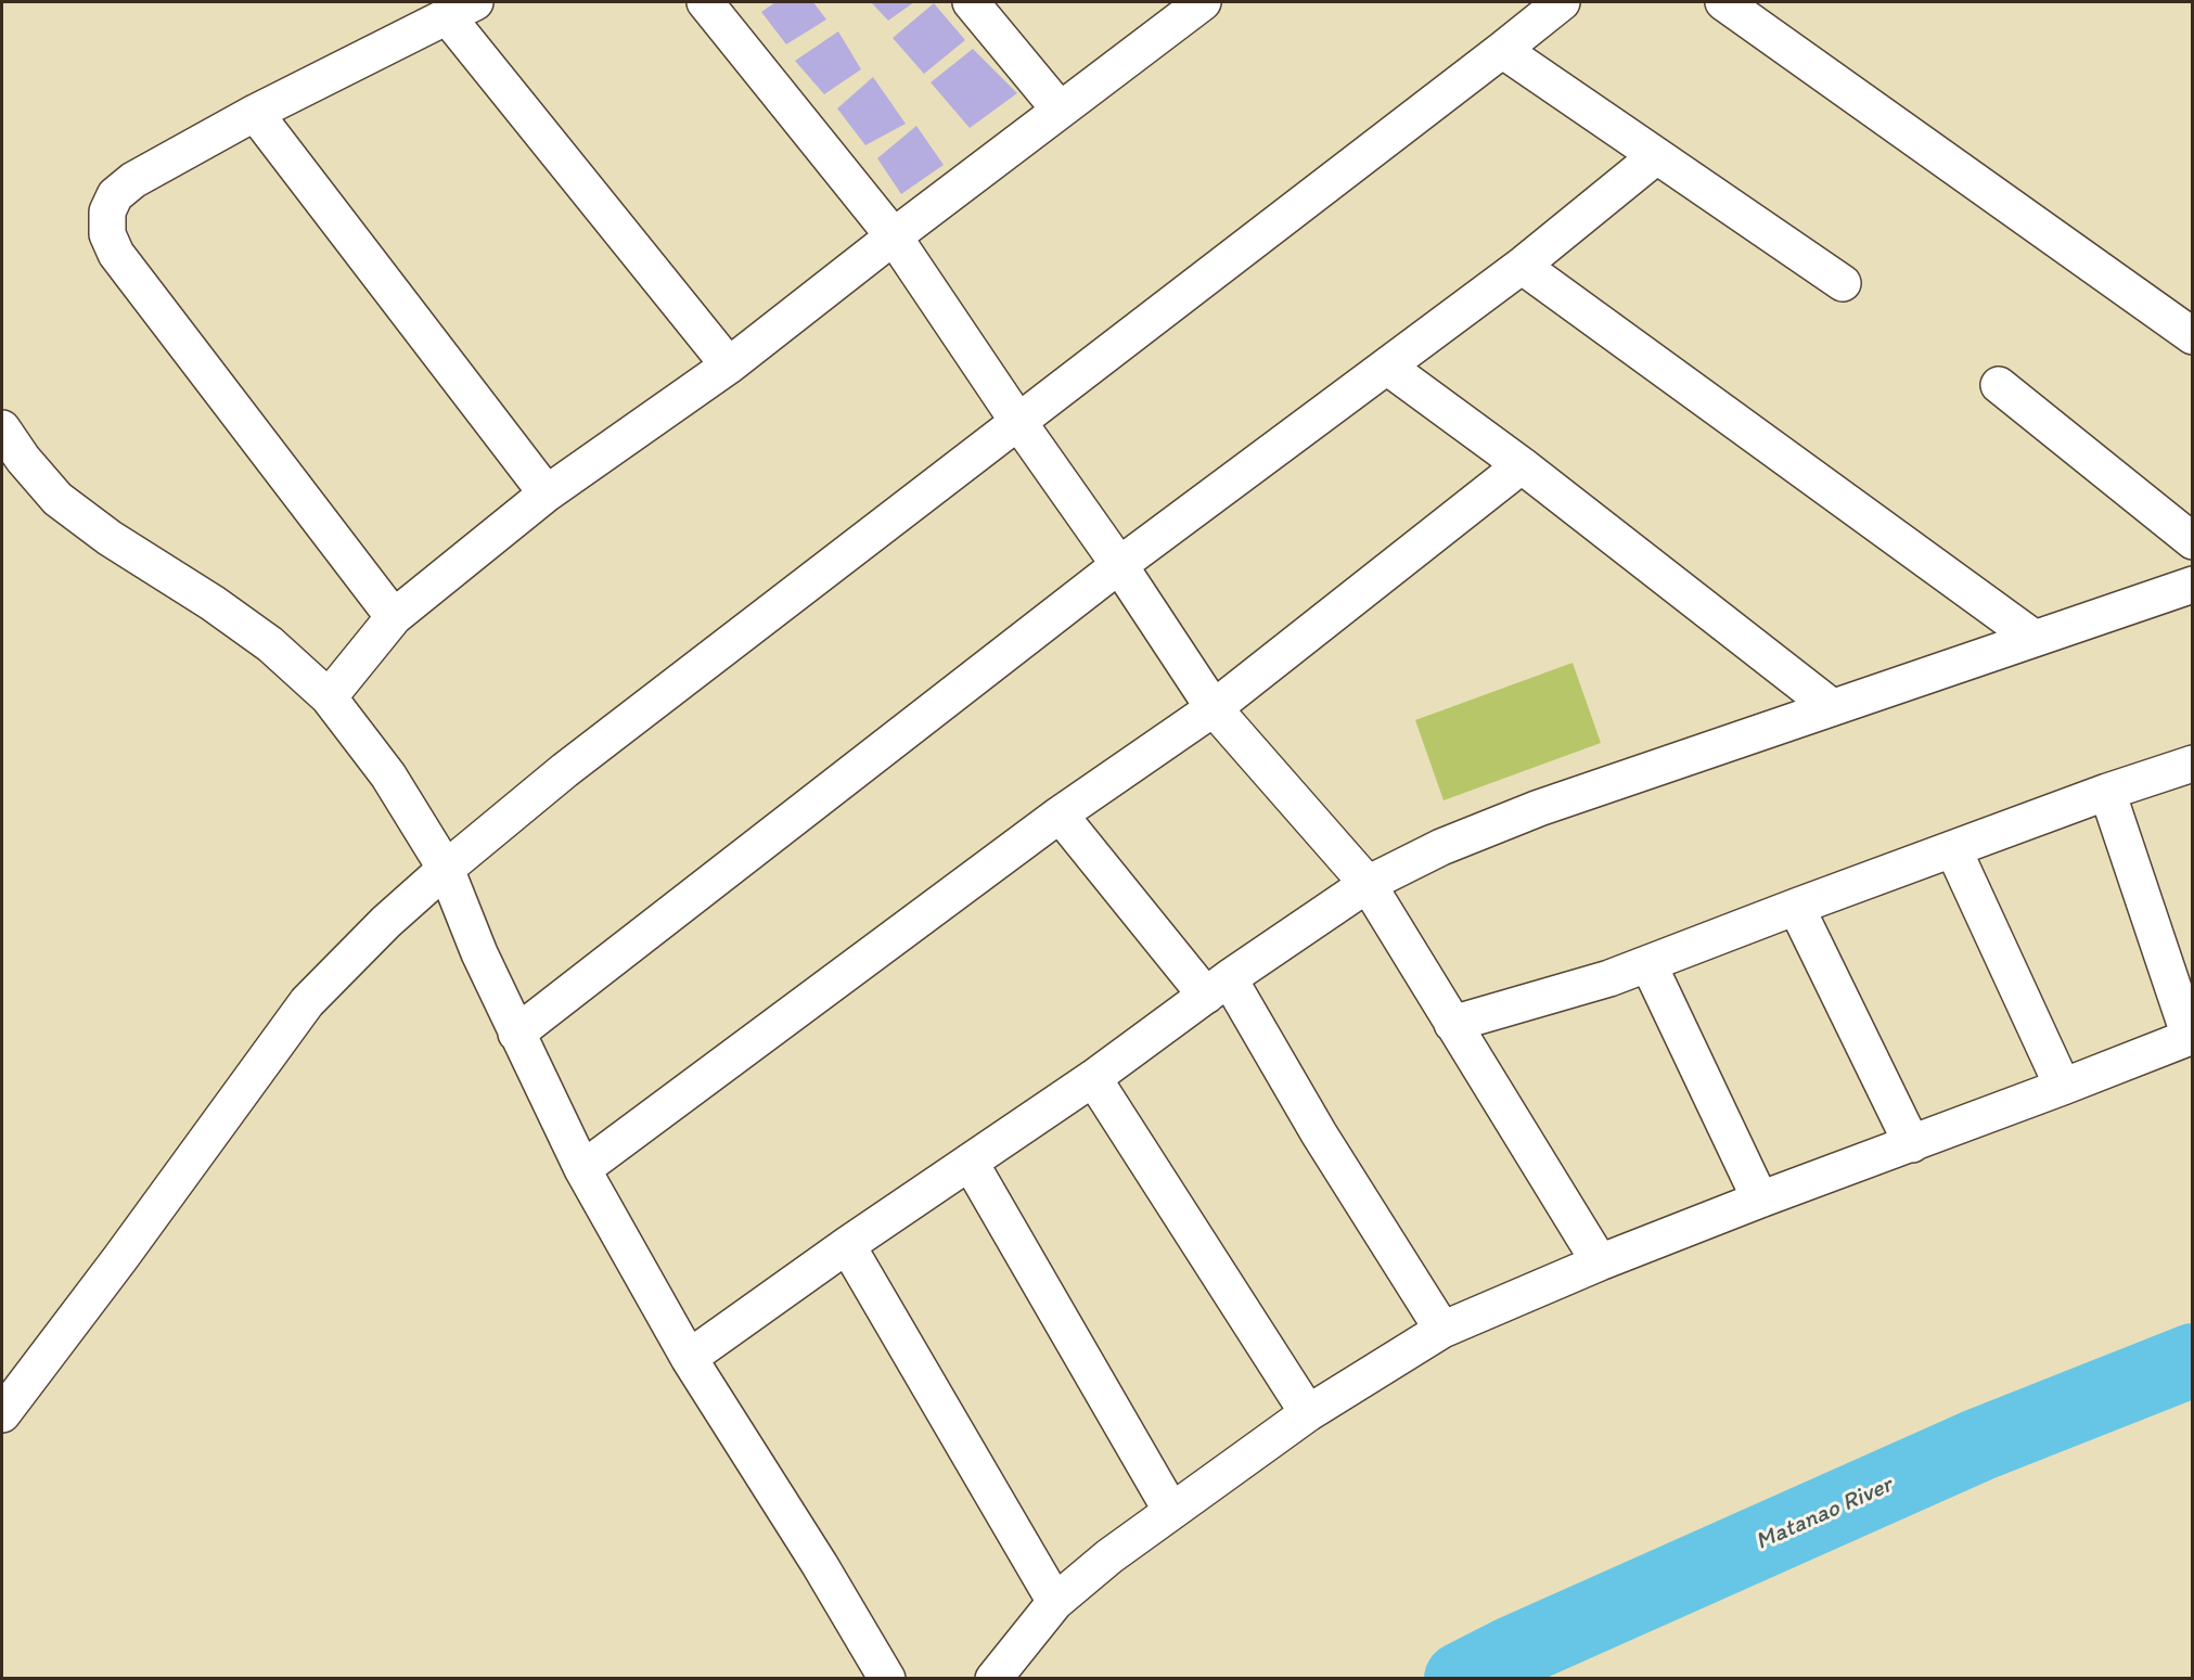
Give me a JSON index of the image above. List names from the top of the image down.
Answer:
{
  "water": ["Matanao River"]
}
